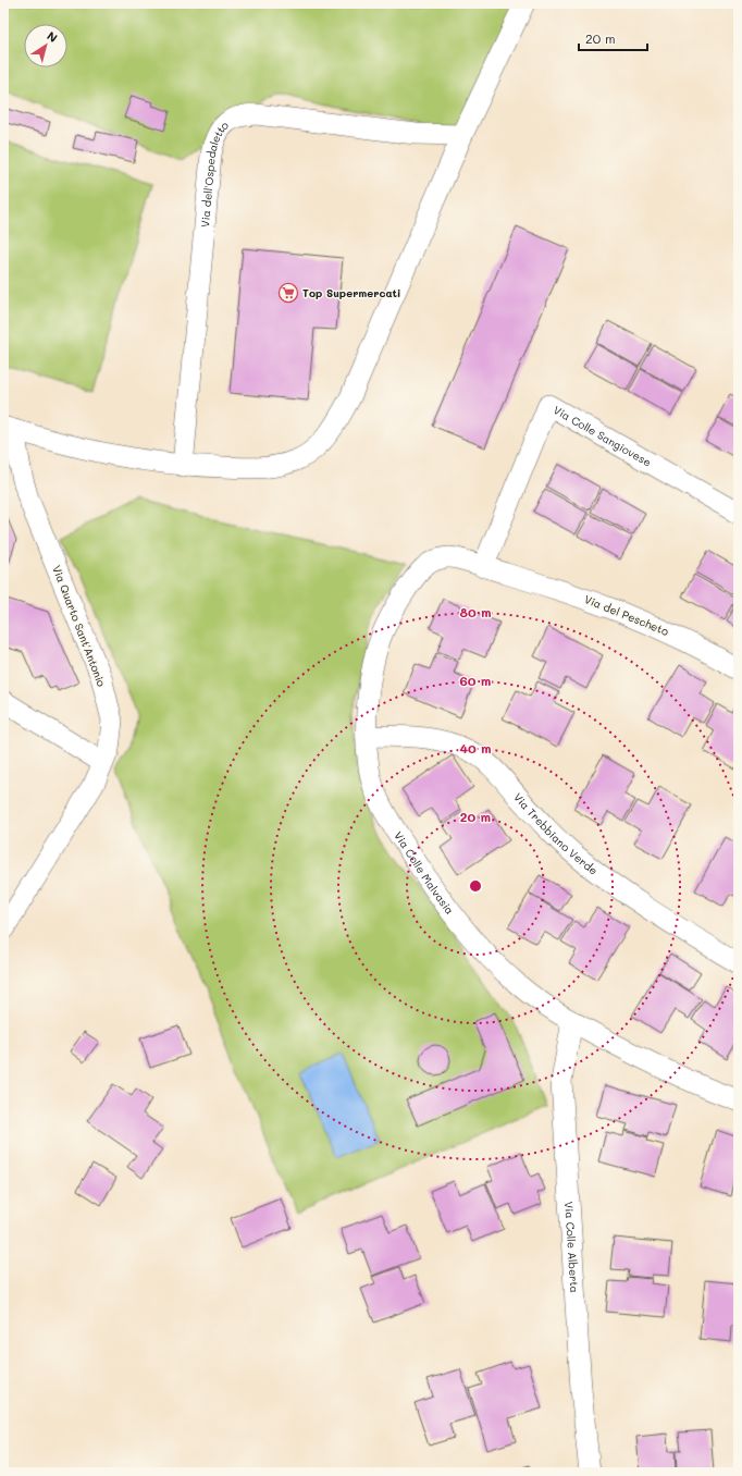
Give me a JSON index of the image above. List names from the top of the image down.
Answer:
{
  "streets": {
    "street": [
      "Via dell'Ospedaletto",
      "Via Colle Sangiovese",
      "Via del Pescheto",
      "Via Quarto Sant'Antonio",
      "Via Trebbiano Verde",
      "Via Colle Malvasia",
      "Via Colle Alberta"
    ]
  },
  "crossings": [
    ["Via Colle Sangiovese", "Via del Pescheto"],
    ["Via Colle Sangiovese", "Via Colle Malvasia"],
    ["Via del Pescheto", "Via Colle Malvasia"],
    ["Via Trebbiano Verde", "Via Colle Malvasia"],
    ["Via Colle Malvasia", "Via Colle Alberta"]
  ],
  "places": {
    "supermarket": ["Top Supermercati"]
  },
  "scale_bar": "20 m",
  "north": "top right",
  "rings": [
    "80 m",
    "60 m",
    "40 m",
    "20 m"
  ]
}
